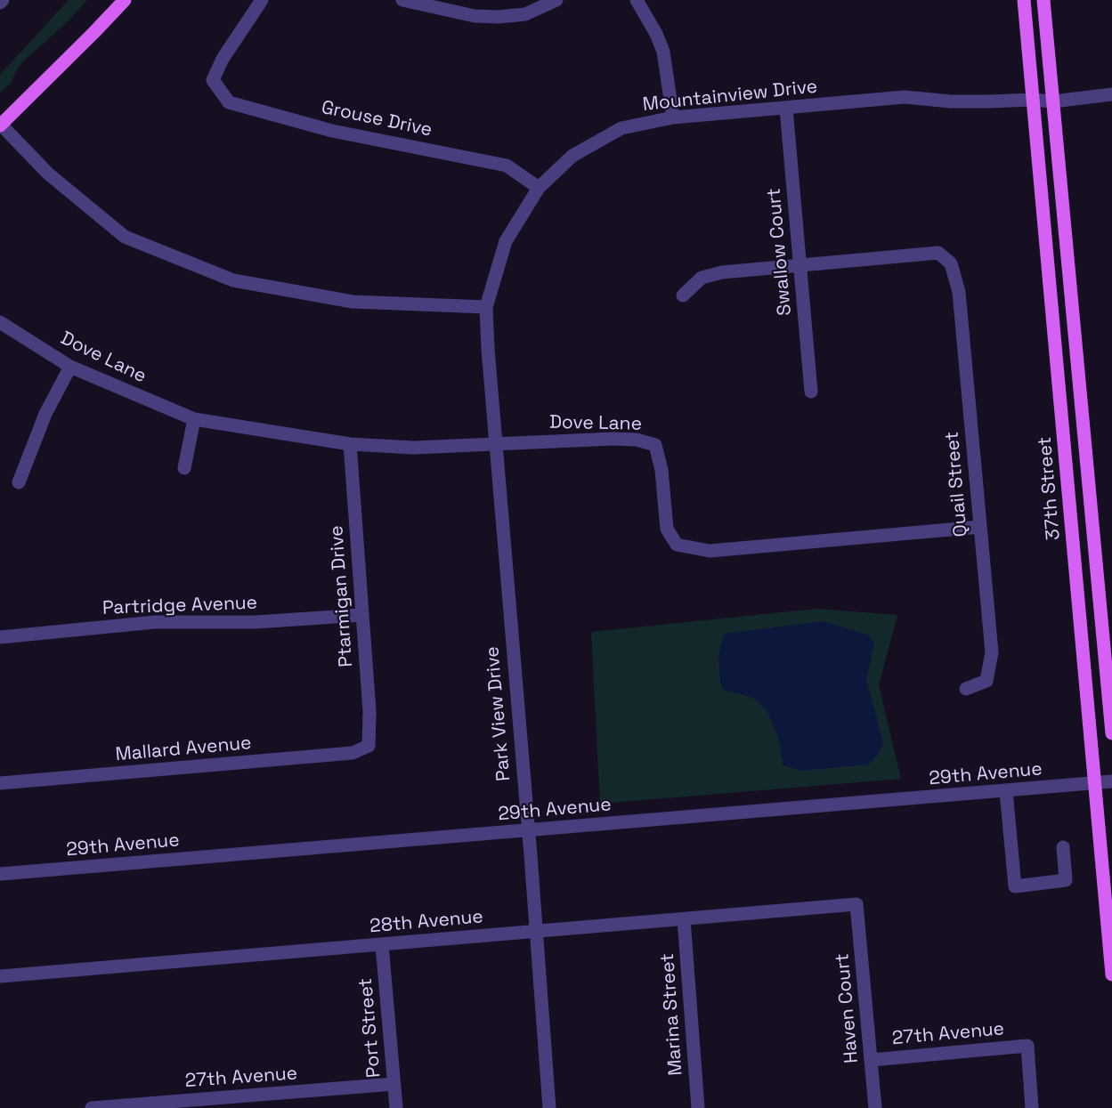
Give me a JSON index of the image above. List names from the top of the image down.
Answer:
{
  "streets": {
    "main road": ["37th Street"],
    "street": [
      "Mountainview Drive",
      "Grouse Drive",
      "Swallow Court",
      "Dove Lane",
      "Quail Street",
      "Ptarmigan Drive",
      "Partridge Avenue",
      "Park View Drive",
      "Mallard Avenue",
      "29th Avenue",
      "28th Avenue",
      "Haven Court",
      "Marina Street",
      "Port Street",
      "27th Avenue"
    ]
  },
  "crossings": [
    ["Mountainview Drive", "Grouse Drive"],
    ["Mountainview Drive", "Swallow Court"],
    ["Mountainview Drive", "Dove Lane"],
    ["Mountainview Drive", "37th Street"],
    ["Mountainview Drive", "Park View Drive"],
    ["Swallow Court", "Quail Street"],
    ["Dove Lane", "Quail Street"],
    ["Dove Lane", "Ptarmigan Drive"],
    ["Dove Lane", "Park View Drive"],
    ["37th Street", "29th Avenue"],
    ["Ptarmigan Drive", "Partridge Avenue"],
    ["Ptarmigan Drive", "Mallard Avenue"],
    ["Park View Drive", "29th Avenue"],
    ["Park View Drive", "28th Avenue"],
    ["28th Avenue", "Haven Court"],
    ["28th Avenue", "Marina Street"],
    ["28th Avenue", "Port Street"],
    ["Haven Court", "27th Avenue"],
    ["Port Street", "27th Avenue"]
  ]
}
